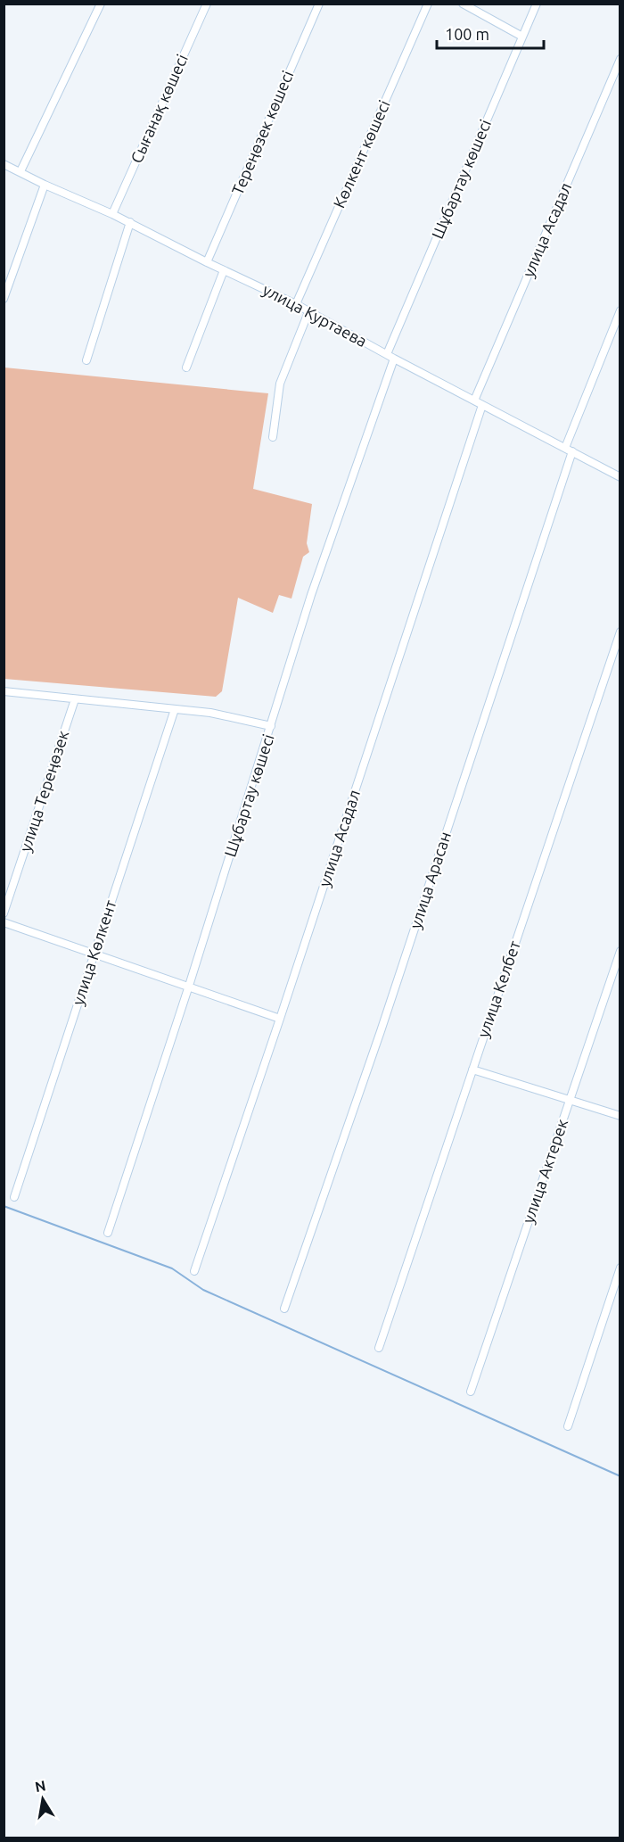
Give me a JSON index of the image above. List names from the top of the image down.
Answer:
{
  "streets": {
    "street": [
      "Сығанақ көшесі",
      "Тереңөзек көшесі",
      "Көлкент көшесі",
      "Шұбартау көшесі",
      "улица Асадал",
      "улица Куртаева",
      "улица Тереңөзек",
      "улица Арасан",
      "улица Көлкент",
      "улица Келбет",
      "улица Актерек"
    ]
  },
  "crossings": [
    ["Сығанақ көшесі", "улица Куртаева"],
    ["Тереңөзек көшесі", "улица Куртаева"],
    ["Көлкент көшесі", "улица Куртаева"],
    ["Шұбартау көшесі", "улица Куртаева"],
    ["улица Асадал", "улица Куртаева"],
    ["улица Куртаева", "улица Арасан"]
  ],
  "scale_bar": "100 m",
  "north": "top"
}
